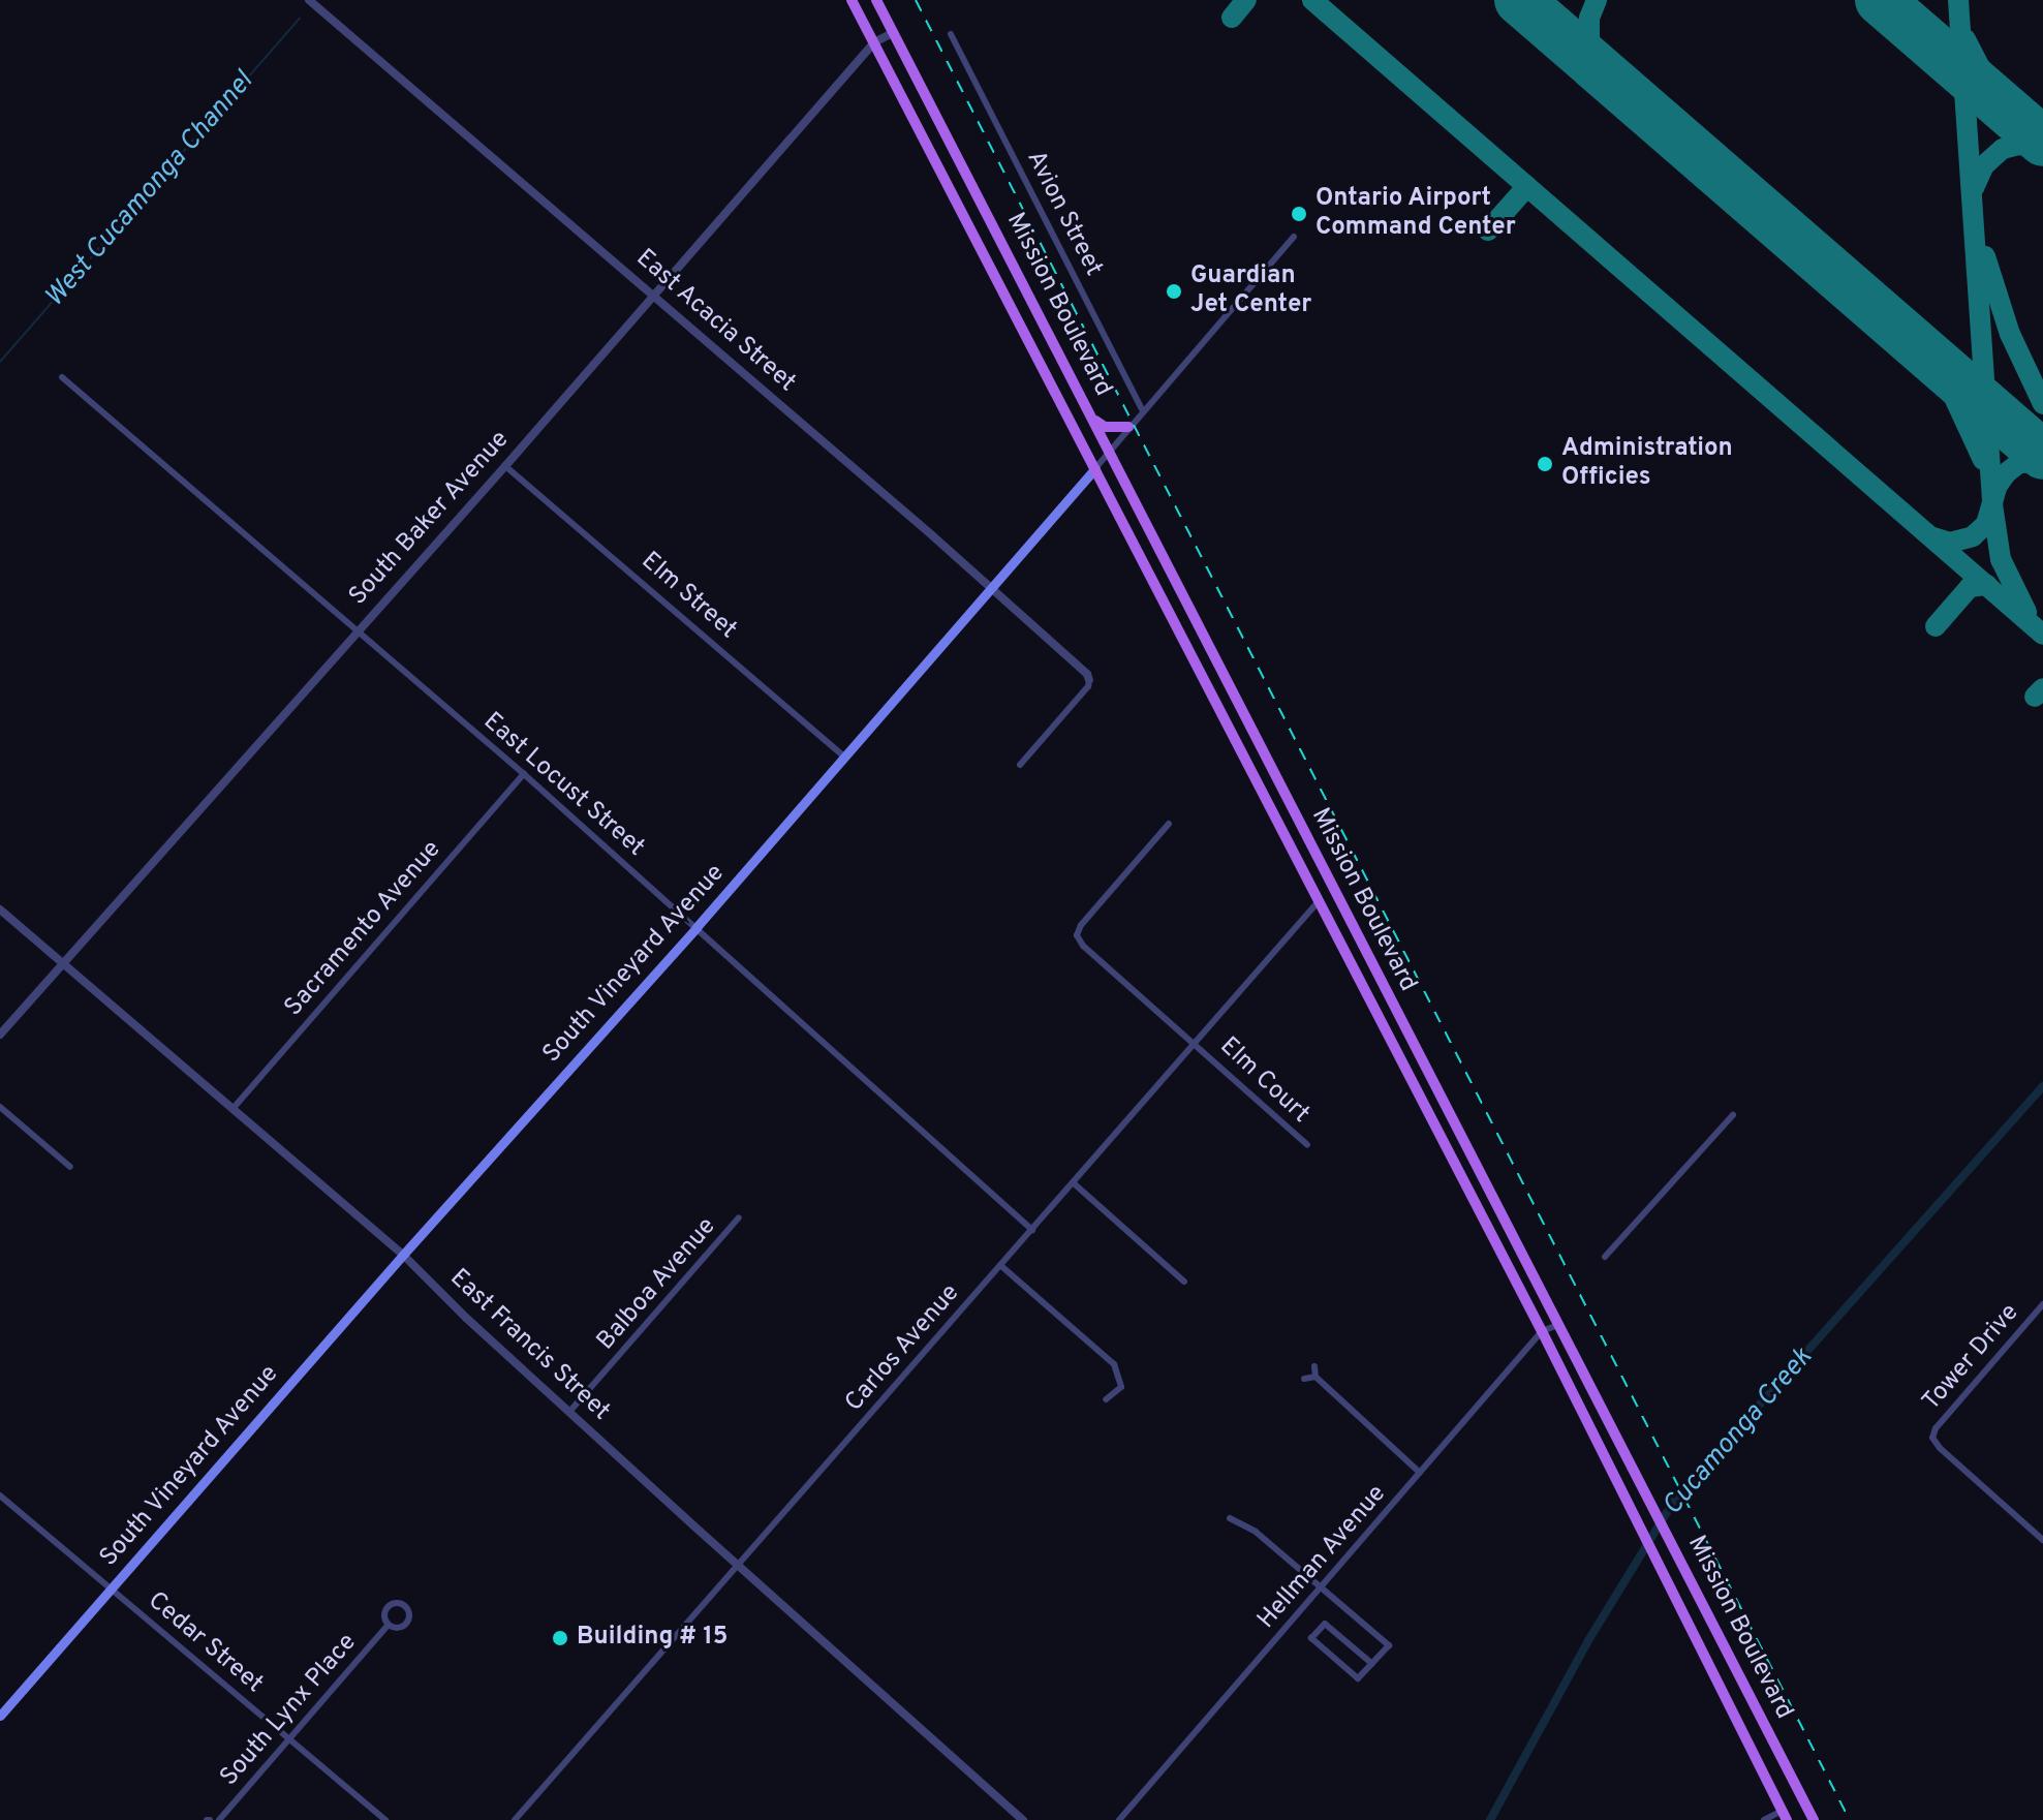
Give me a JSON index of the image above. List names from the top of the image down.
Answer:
{
  "streets": {
    "main road": ["Mission Boulevard", "South Vineyard Avenue"],
    "street": [
      "Avion Street",
      "East Acacia Street",
      "South Baker Avenue",
      "Elm Street",
      "East Locust Street",
      "Sacramento Avenue",
      "Elm Court",
      "Balboa Avenue",
      "East Francis Street",
      "Carlos Avenue",
      "Tower Drive",
      "Hellman Avenue",
      "Cedar Street",
      "South Lynx Place"
    ]
  },
  "crossings": [
    ["Avion Street", "South Vineyard Avenue"],
    ["Mission Boulevard", "South Baker Avenue"],
    ["Mission Boulevard", "South Vineyard Avenue"],
    ["Mission Boulevard", "Carlos Avenue"],
    ["Mission Boulevard", "Hellman Avenue"],
    ["East Acacia Street", "South Baker Avenue"],
    ["East Acacia Street", "South Vineyard Avenue"],
    ["South Baker Avenue", "Elm Street"],
    ["South Baker Avenue", "East Locust Street"],
    ["South Baker Avenue", "East Francis Street"],
    ["Elm Street", "South Vineyard Avenue"],
    ["East Locust Street", "Sacramento Avenue"],
    ["East Locust Street", "South Vineyard Avenue"],
    ["East Locust Street", "Carlos Avenue"],
    ["Sacramento Avenue", "East Francis Street"],
    ["South Vineyard Avenue", "East Francis Street"],
    ["South Vineyard Avenue", "Cedar Street"],
    ["Elm Court", "Carlos Avenue"],
    ["Balboa Avenue", "East Francis Street"],
    ["East Francis Street", "Carlos Avenue"],
    ["Cedar Street", "South Lynx Place"]
  ],
  "water": ["West Cucamonga Channel", "Cucamonga Creek"],
  "places": [
    "Ontario Airport Command Center",
    "Guardian Jet Center",
    "Administration Officies",
    "Building # 15"
  ]
}
